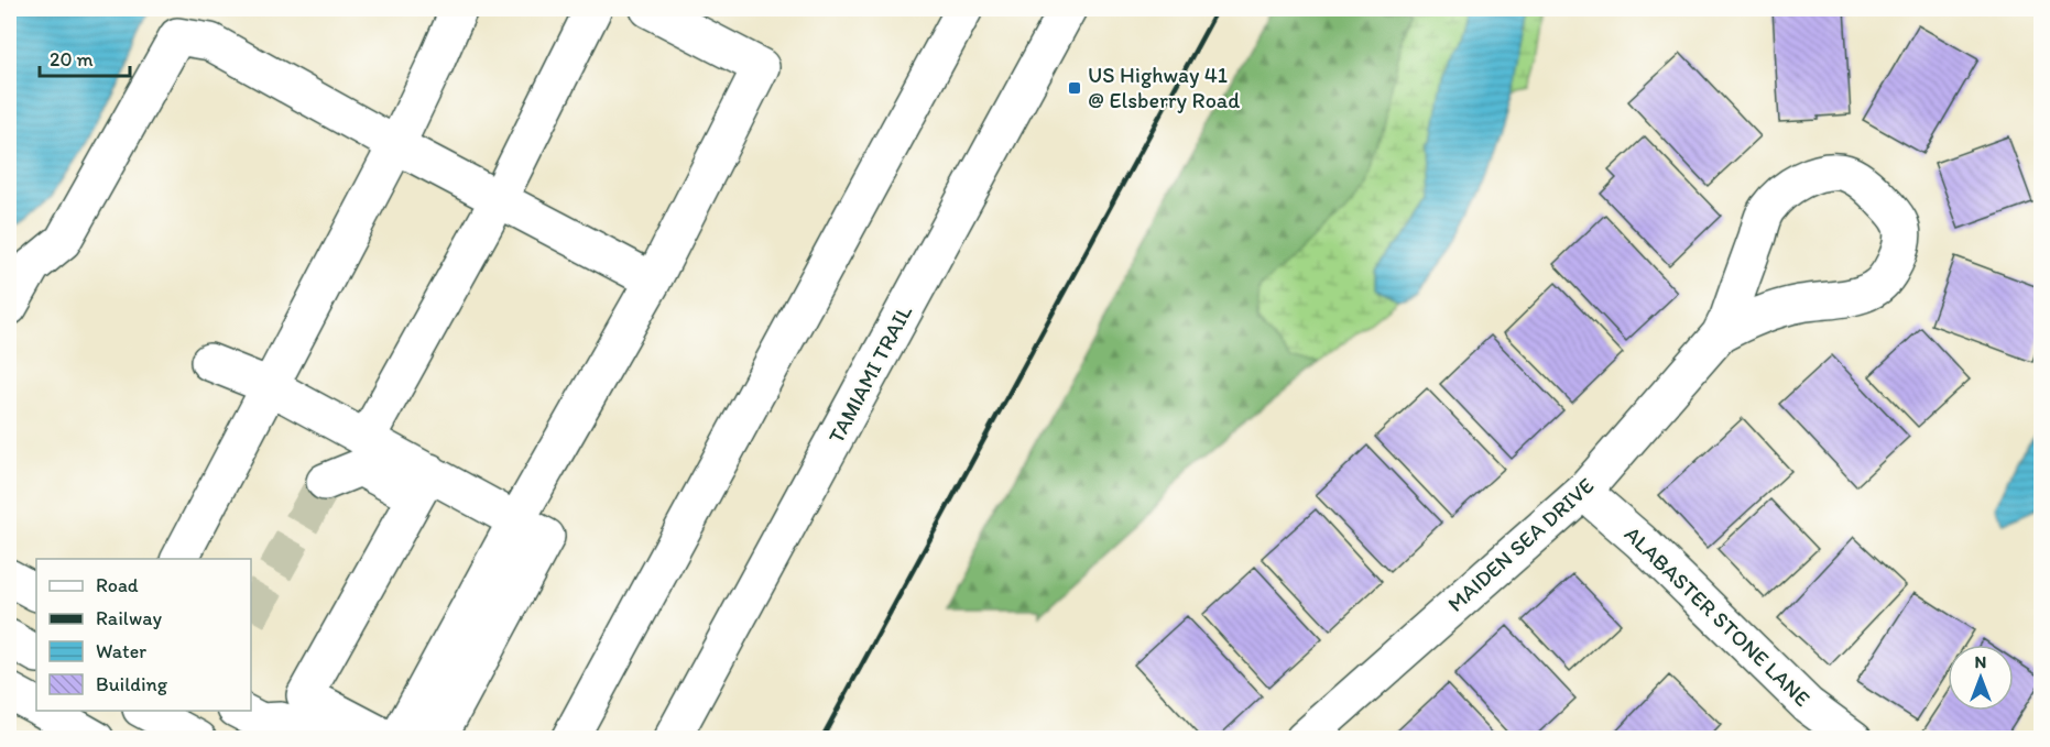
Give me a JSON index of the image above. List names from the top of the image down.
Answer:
{
  "streets": {
    "main road": ["TAMIAMI TRAIL", "MAIDEN SEA DRIVE", "ALABASTER STONE LANE"]
  },
  "crossings": [
    ["MAIDEN SEA DRIVE", "ALABASTER STONE LANE"]
  ],
  "places": {
    "transit": ["US Highway 41 @ Elsberry Road"]
  },
  "legend": [
    "Road",
    "Railway",
    "Water",
    "Building"
  ],
  "scale_bar": "20 m",
  "north": "top"
}
